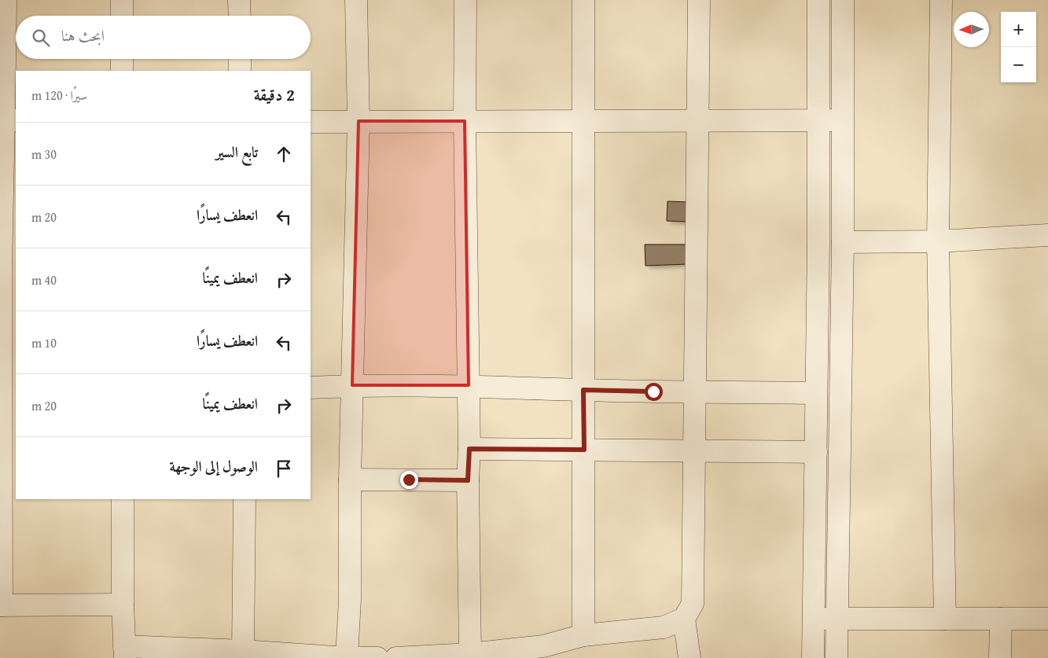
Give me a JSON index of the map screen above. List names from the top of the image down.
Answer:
{
  "north": "left",
  "page": {
    "map_buttons": ["+", "−"],
    "search": "ابحث هنا",
    "heading": ["2 دقيقة", "سيرًا · 120 m"],
    "list": [
      ["تابع السير", "30 m"],
      ["انعطف يسارًا", "20 m"],
      ["انعطف يمينًا", "40 m"],
      ["انعطف يسارًا", "10 m"],
      ["انعطف يمينًا", "20 m"],
      "الوصول إلى الوجهة"
    ]
  }
}
